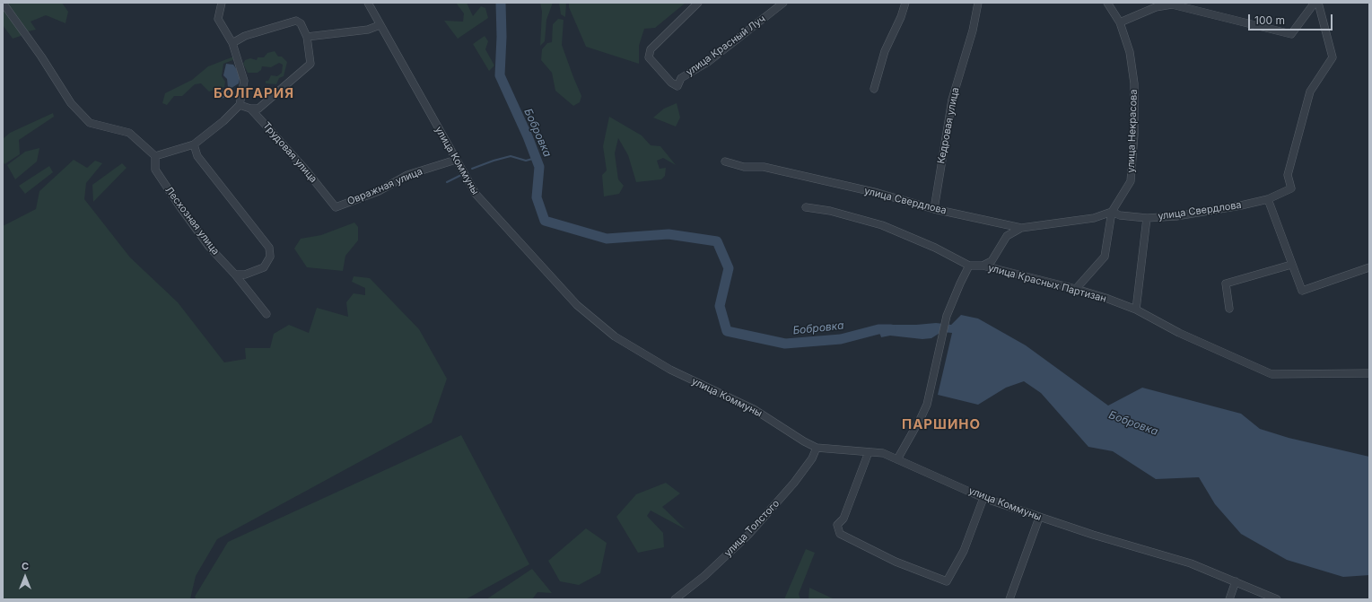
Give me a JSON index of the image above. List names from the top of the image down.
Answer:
{
  "streets": {
    "street": [
      "улица Красный Луч",
      "Кедровая улица",
      "улица Некрасова",
      "Трудовая улица",
      "улица Коммуны",
      "Овражная улица",
      "улица Свердлова",
      "Лесхозная улица",
      "улица Красных Партизан",
      "улица Толстого"
    ]
  },
  "crossings": [
    ["Кедровая улица", "улица Свердлова"],
    ["улица Некрасова", "улица Свердлова"],
    ["улица Некрасова", "улица Красных Партизан"],
    ["Трудовая улица", "Овражная улица"],
    ["улица Коммуны", "Овражная улица"],
    ["улица Коммуны", "улица Толстого"]
  ],
  "districts": ["БОЛГАРИЯ", "ПАРШИНО"],
  "water": ["Бобровка"],
  "scale_bar": "100 m",
  "north": "top"
}
